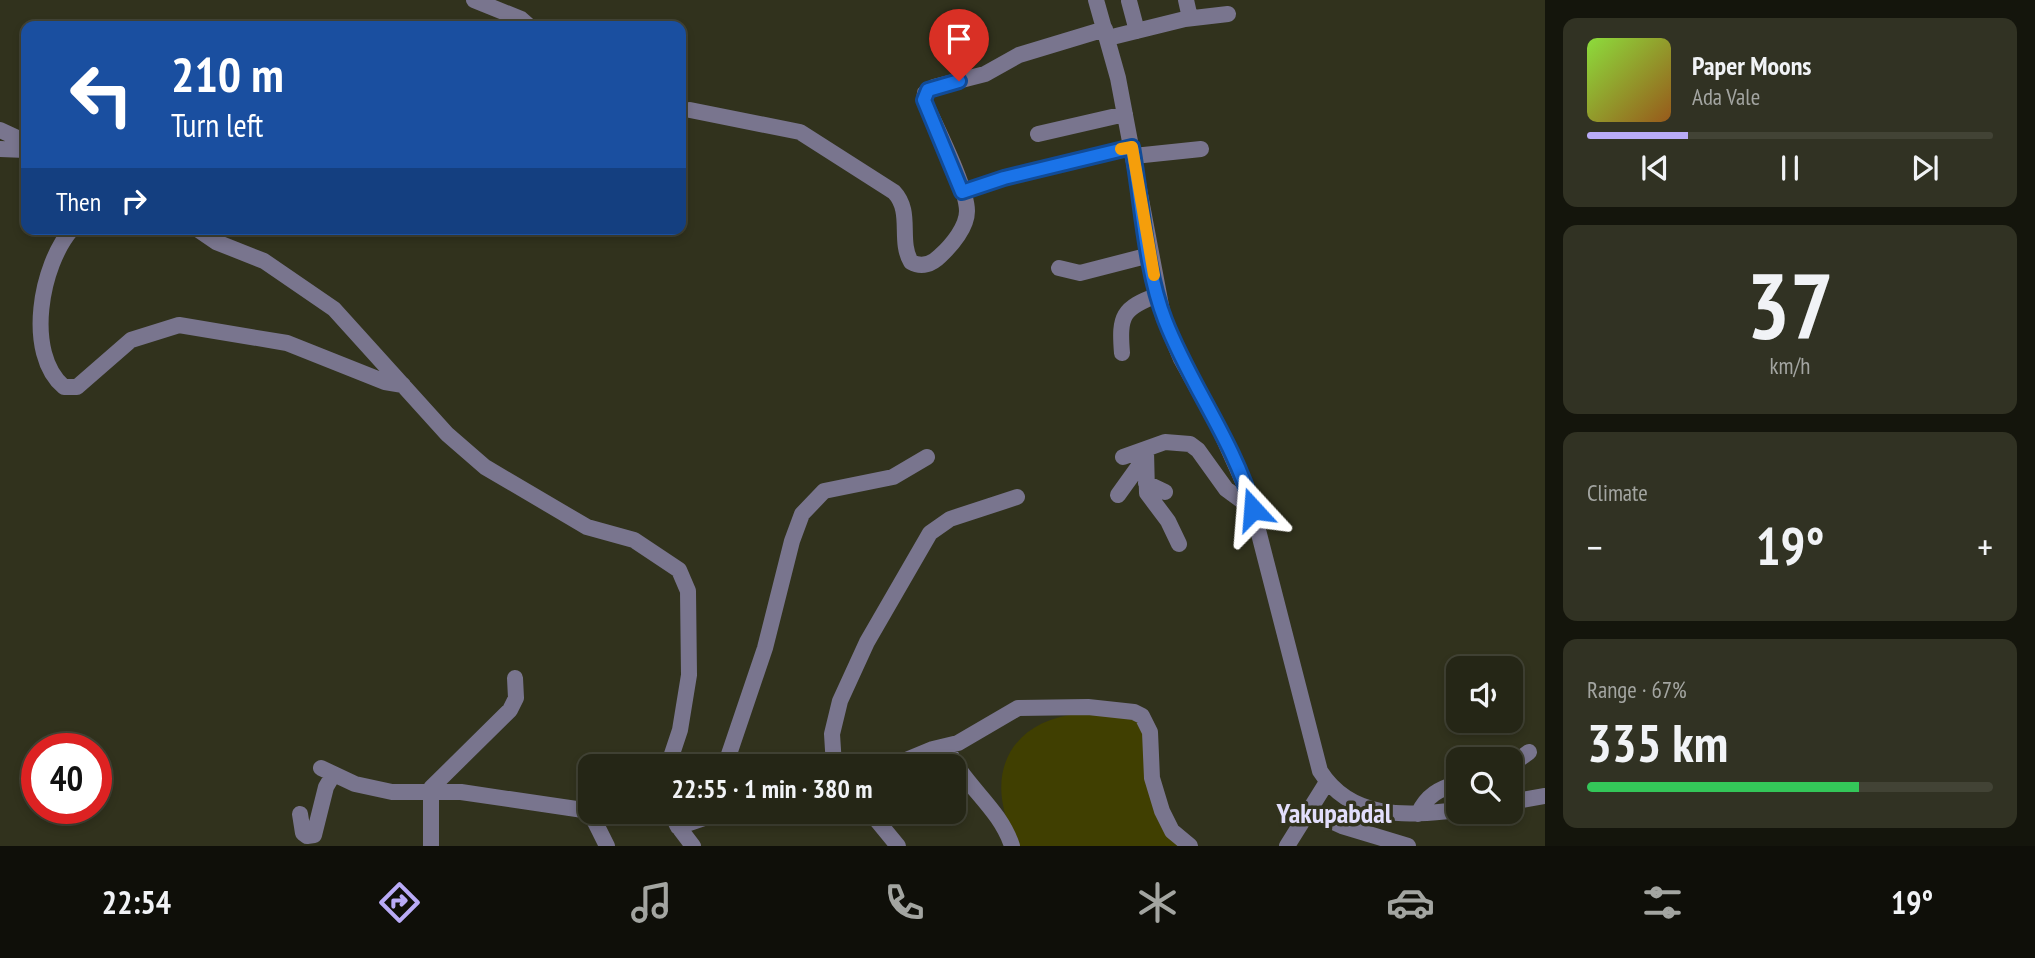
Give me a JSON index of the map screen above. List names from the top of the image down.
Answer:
{
  "districts": ["Yakupabdal"],
  "page": {
    "turn": ["210 m", "Turn left"],
    "song": ["Paper Moons", "Ada Vale"],
    "then": "Then",
    "tile": [
      ["37", "km/h"],
      "Climate",
      ["Range · 67%", "335 km"]
    ],
    "heat": ["−", "19°", "+"],
    "limit": "40",
    "trip": "22:55 · 1 min · 380 m",
    "tabs": ["22:54", "19°"]
  }
}
